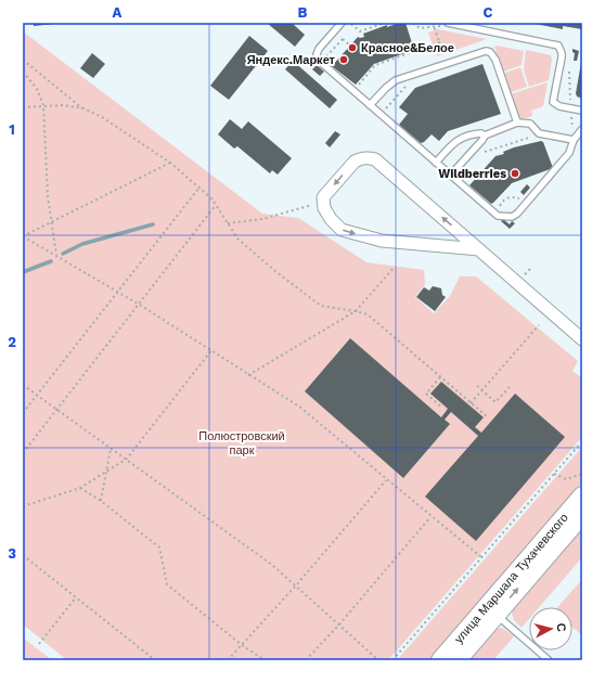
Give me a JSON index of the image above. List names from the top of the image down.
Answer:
{
  "streets": {
    "street": ["улица Маршала Тухачевского"]
  },
  "parks": ["Полюстровский парк"],
  "places": ["Красное&Белое", "Яндекс.Маркет", "Wildberries"],
  "north": "right",
  "grid": {
    "columns": ["A", "B", "C"],
    "rows": ["1", "2", "3"]
  }
}
